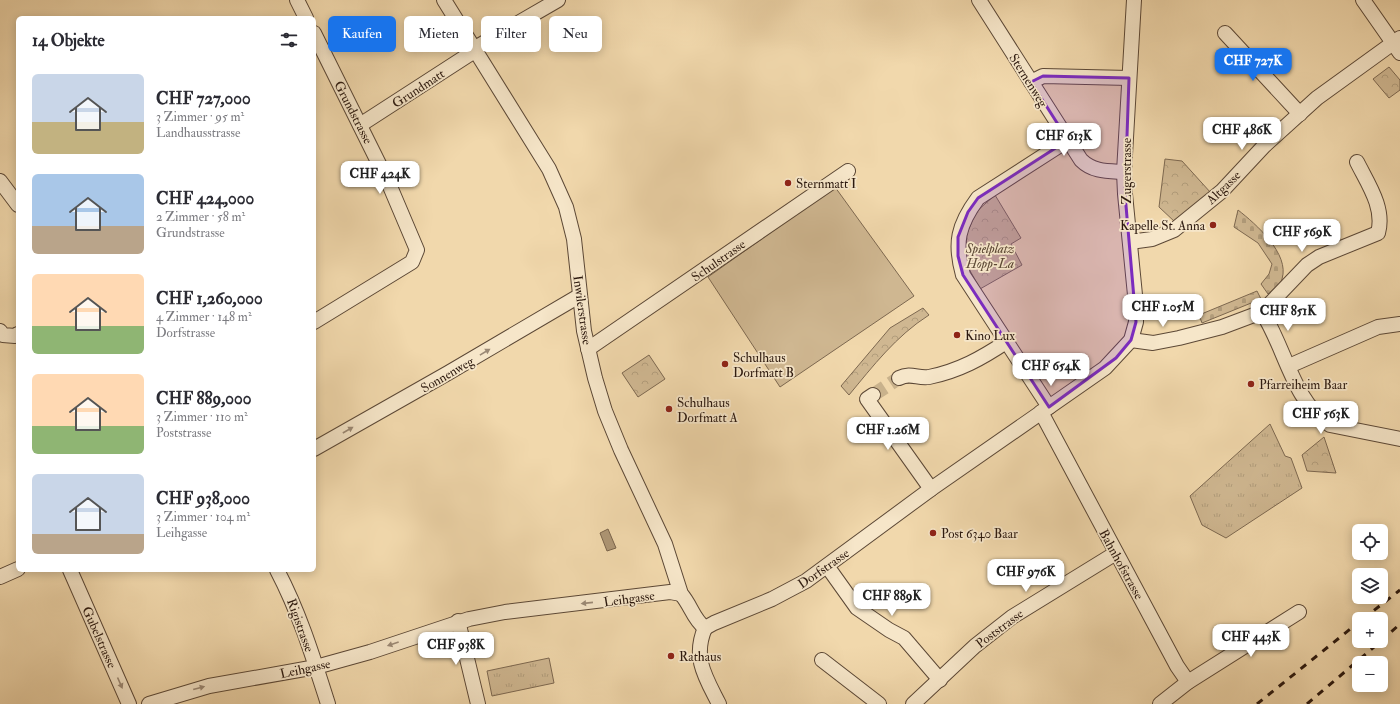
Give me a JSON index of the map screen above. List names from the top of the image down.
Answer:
{
  "streets": {
    "street": [
      "Sternenweg",
      "Grundmatt",
      "Grundstrasse",
      "Zugerstrasse",
      "Altgasse",
      "Schulstrasse",
      "Inwilerstrasse",
      "Sonnenweg",
      "Bahnhofstrasse",
      "Dorfstrasse",
      "Leihgasse",
      "Rigistrasse",
      "Poststrasse",
      "Gubelstrasse"
    ]
  },
  "crossings": [
    ["Sternenweg", "Zugerstrasse"],
    ["Sternenweg", "Bahnhofstrasse"],
    ["Grundmatt", "Grundstrasse"],
    ["Grundmatt", "Inwilerstrasse"],
    ["Zugerstrasse", "Altgasse"],
    ["Zugerstrasse", "Dorfstrasse"],
    ["Schulstrasse", "Inwilerstrasse"],
    ["Inwilerstrasse", "Sonnenweg"],
    ["Inwilerstrasse", "Dorfstrasse"],
    ["Inwilerstrasse", "Leihgasse"],
    ["Bahnhofstrasse", "Dorfstrasse"],
    ["Bahnhofstrasse", "Poststrasse"],
    ["Leihgasse", "Rigistrasse"]
  ],
  "one_way": ["Sonnenweg", "Gubelstrasse"],
  "parks": ["Spielplatz Hopp-La"],
  "places": [
    "Sternmatt I",
    "Kapelle St. Anna",
    "Kino Lux",
    "Schulhaus Dorfmatt B",
    "Pfarreiheim Baar",
    "Schulhaus Dorfmatt A",
    "Post 6340 Baar",
    "Rathaus"
  ],
  "page": {
    "chip": [
      "Kaufen",
      "Mieten",
      "Filter",
      "Neu"
    ],
    "heading": "14 Objekte",
    "price": [
      "CHF 727K",
      "CHF 486K",
      "CHF 613K",
      "CHF 424K",
      "CHF 569K",
      "CHF 1.05M",
      "CHF 851K",
      "CHF 654K",
      "CHF 563K",
      "CHF 1.26M",
      "CHF 976K",
      "CHF 889K",
      "CHF 443K",
      "CHF 938K"
    ],
    "list": [
      {
        "name": "CHF 727,000",
        "note": "3 Zimmer · 95 m² · Landhausstrasse"
      },
      {
        "name": "CHF 424,000",
        "note": "2 Zimmer · 58 m² · Grundstrasse"
      },
      {
        "name": "CHF 1,260,000",
        "note": "4 Zimmer · 148 m² · Dorfstrasse"
      },
      {
        "name": "CHF 889,000",
        "note": "3 Zimmer · 110 m² · Poststrasse"
      },
      {
        "name": "CHF 938,000",
        "note": "3 Zimmer · 104 m² · Leihgasse"
      }
    ],
    "map_buttons": ["+", "−"]
  }
}
